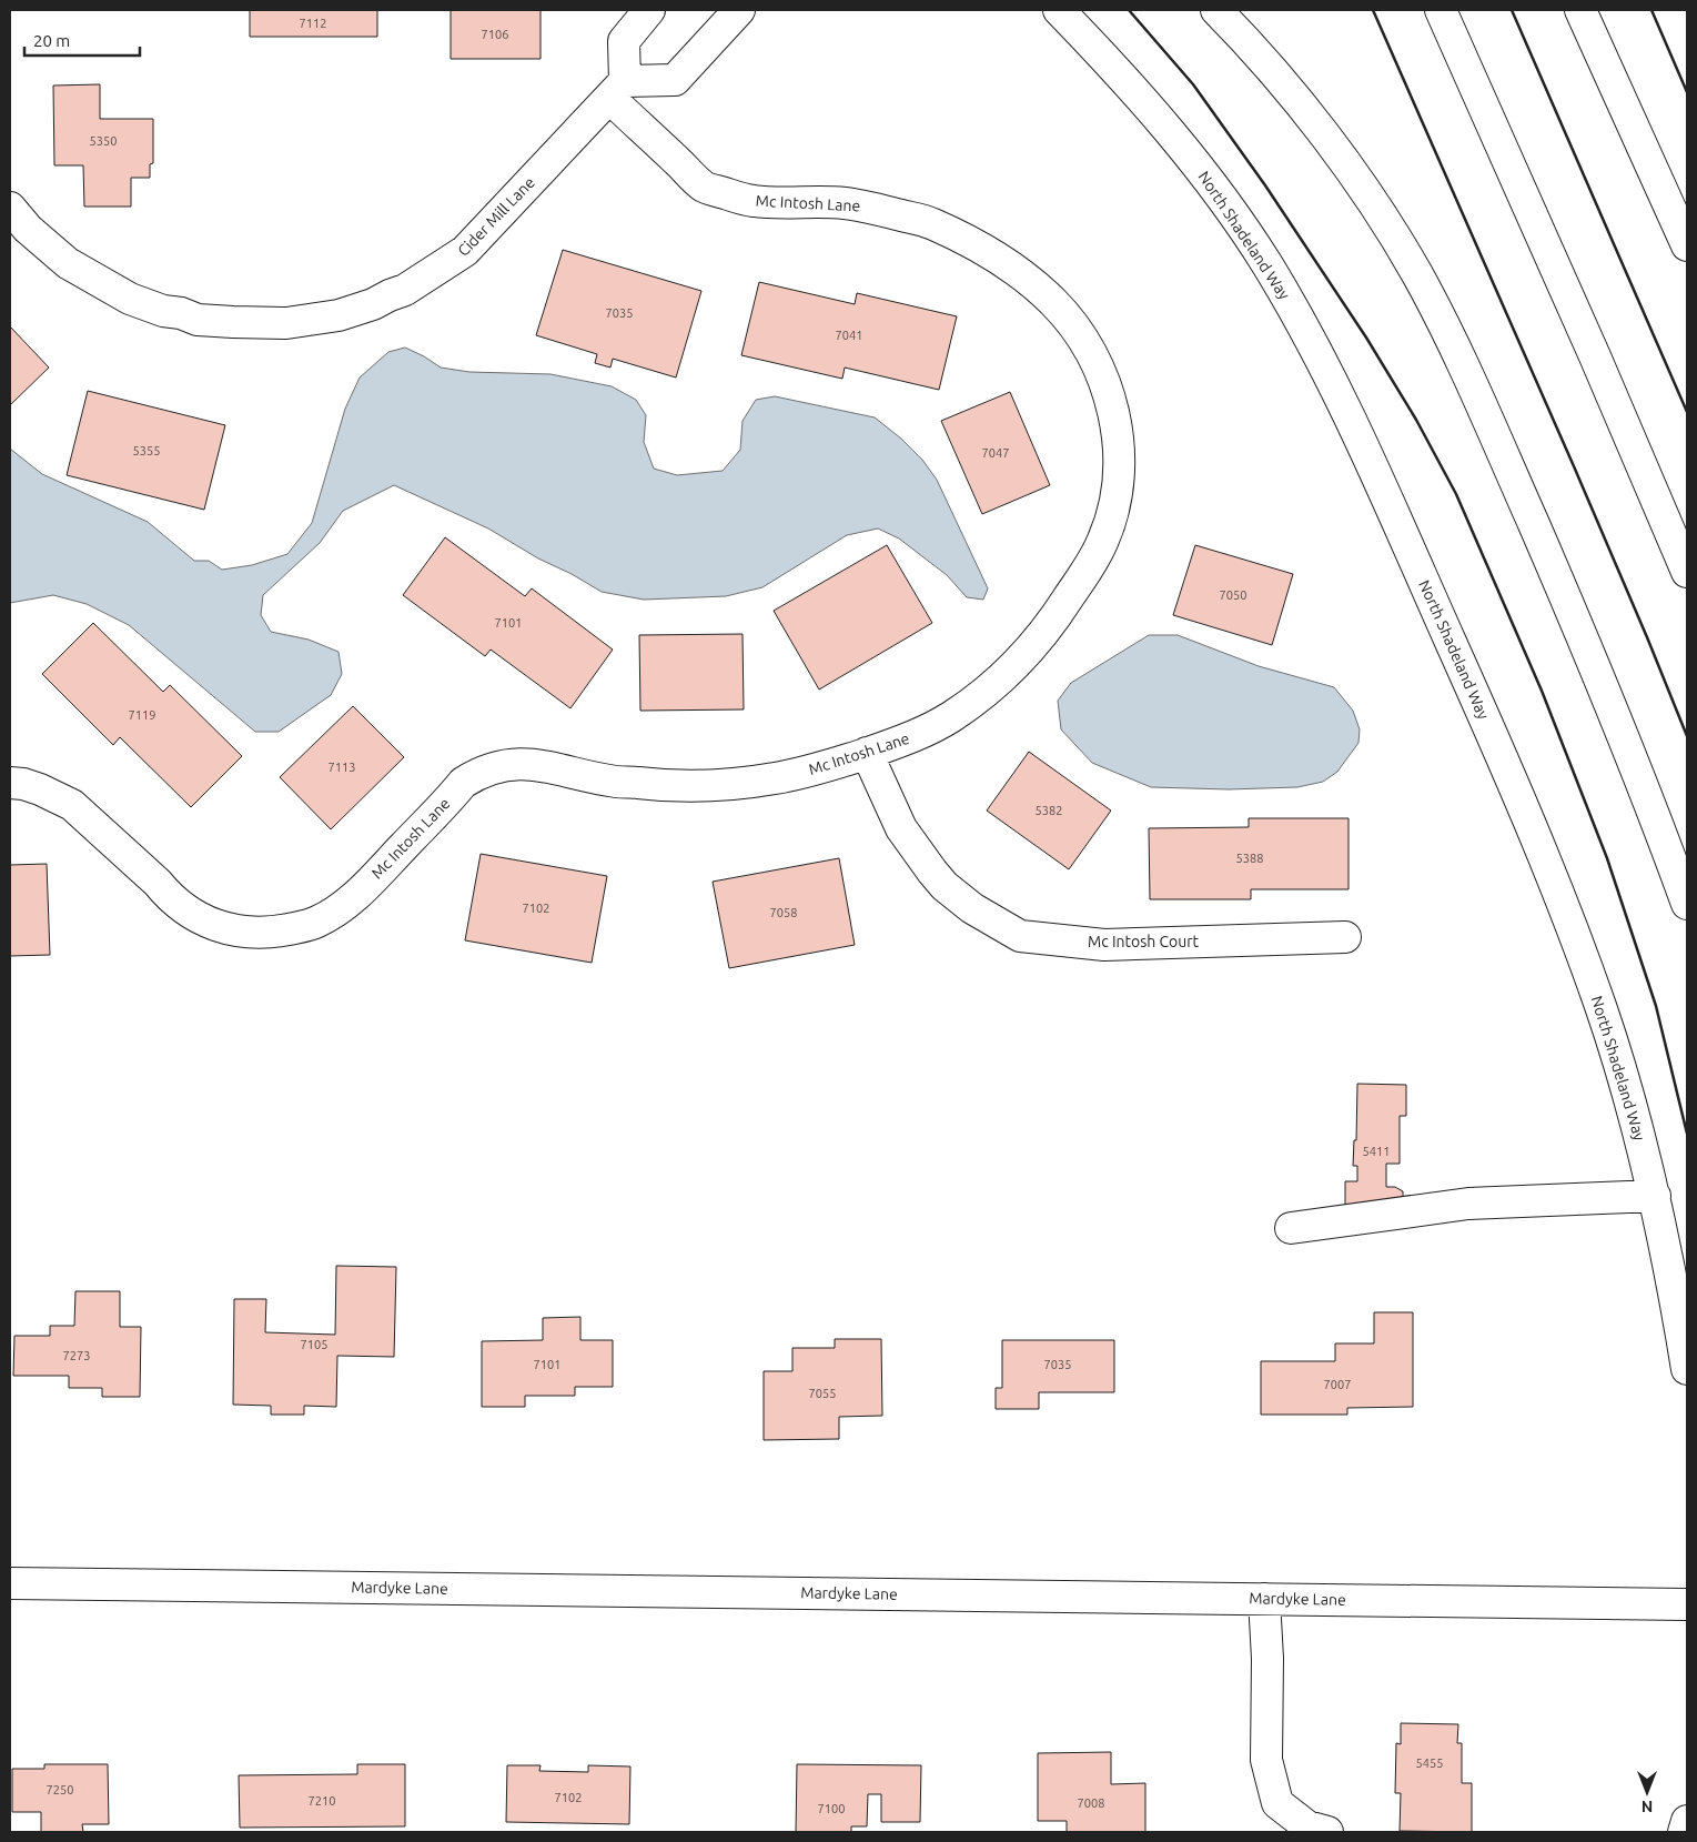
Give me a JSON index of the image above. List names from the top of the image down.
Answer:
{
  "streets": {
    "main road": [
      "Mc Intosh Lane",
      "Cider Mill Lane",
      "North Shadeland Way",
      "Mc Intosh Court",
      "Mardyke Lane"
    ]
  },
  "crossings": [
    ["Mc Intosh Lane", "Cider Mill Lane"],
    ["Mc Intosh Lane", "Mc Intosh Court"]
  ],
  "house_numbers": [
    "7112",
    "7106",
    "5350",
    "7035",
    "7041",
    "5355",
    "7047",
    "7050",
    "7101",
    "7119",
    "7113",
    "5382",
    "5388",
    "7102",
    "7058",
    "5411",
    "7105",
    "7273",
    "7101",
    "7035",
    "7007",
    "7055",
    "5455",
    "7250",
    "7102",
    "7210",
    "7008",
    "7100"
  ],
  "scale_bar": "20 m",
  "north": "bottom"
}
